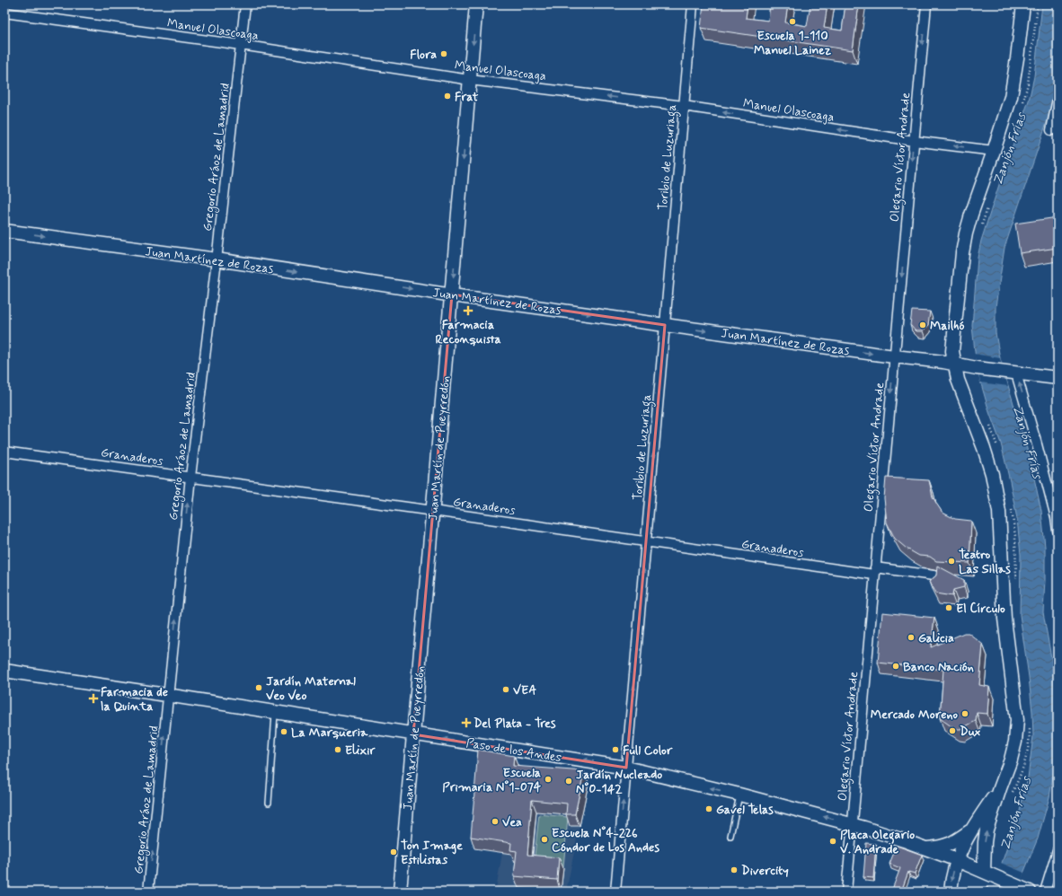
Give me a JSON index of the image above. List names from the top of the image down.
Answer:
{
  "streets": {
    "street": [
      "Manuel Olascoaga",
      "Gregorio Aráoz de Lamadrid",
      "Toribio de Luzuriaga",
      "Olegario Víctor Andrade",
      "Juan Martínez de Rozas",
      "Juan Martín de Pueyrredón",
      "Granaderos",
      "Paso de los Andes"
    ]
  },
  "crossings": [
    ["Manuel Olascoaga", "Gregorio Aráoz de Lamadrid"],
    ["Manuel Olascoaga", "Toribio de Luzuriaga"],
    ["Manuel Olascoaga", "Olegario Víctor Andrade"],
    ["Manuel Olascoaga", "Juan Martín de Pueyrredón"],
    ["Gregorio Aráoz de Lamadrid", "Juan Martínez de Rozas"],
    ["Gregorio Aráoz de Lamadrid", "Granaderos"],
    ["Gregorio Aráoz de Lamadrid", "Paso de los Andes"],
    ["Toribio de Luzuriaga", "Juan Martínez de Rozas"],
    ["Toribio de Luzuriaga", "Granaderos"],
    ["Toribio de Luzuriaga", "Paso de los Andes"],
    ["Olegario Víctor Andrade", "Juan Martínez de Rozas"],
    ["Olegario Víctor Andrade", "Granaderos"],
    ["Olegario Víctor Andrade", "Paso de los Andes"],
    ["Juan Martínez de Rozas", "Juan Martín de Pueyrredón"],
    ["Juan Martín de Pueyrredón", "Granaderos"],
    ["Juan Martín de Pueyrredón", "Paso de los Andes"]
  ],
  "one_way": [
    "Manuel Olascoaga",
    "Gregorio Aráoz de Lamadrid",
    "Toribio de Luzuriaga",
    "Juan Martínez de Rozas",
    "Juan Martín de Pueyrredón",
    "Paso de los Andes"
  ],
  "water": ["Zanjón Frías"],
  "places": {
    "other": [
      "Escuela 1-110 Manuel Lainez",
      "Flora",
      "Frat",
      "Mailhó",
      "Teatro Las Sillas",
      "El Círculo",
      "Galicia",
      "Banco Nación",
      "Jardín Maternal Veo Veo",
      "VEA",
      "Mercado Moreno",
      "Dux",
      "La Marqueria",
      "Elixir",
      "Full Color",
      "Escuela Primaria N°1-074",
      "Jardín Nucleado N°0-142",
      "Gavel Telas",
      "Vea",
      "Escuela N°4-226 Cóndor de Los Andes",
      "Placa Olegario V. Andrade",
      "Ton Image Estilistas",
      "Divercity"
    ],
    "health": ["Farmacia Reconquista", "Farmacia de la Quinta", "Del Plata - Tres"]
  }
}
